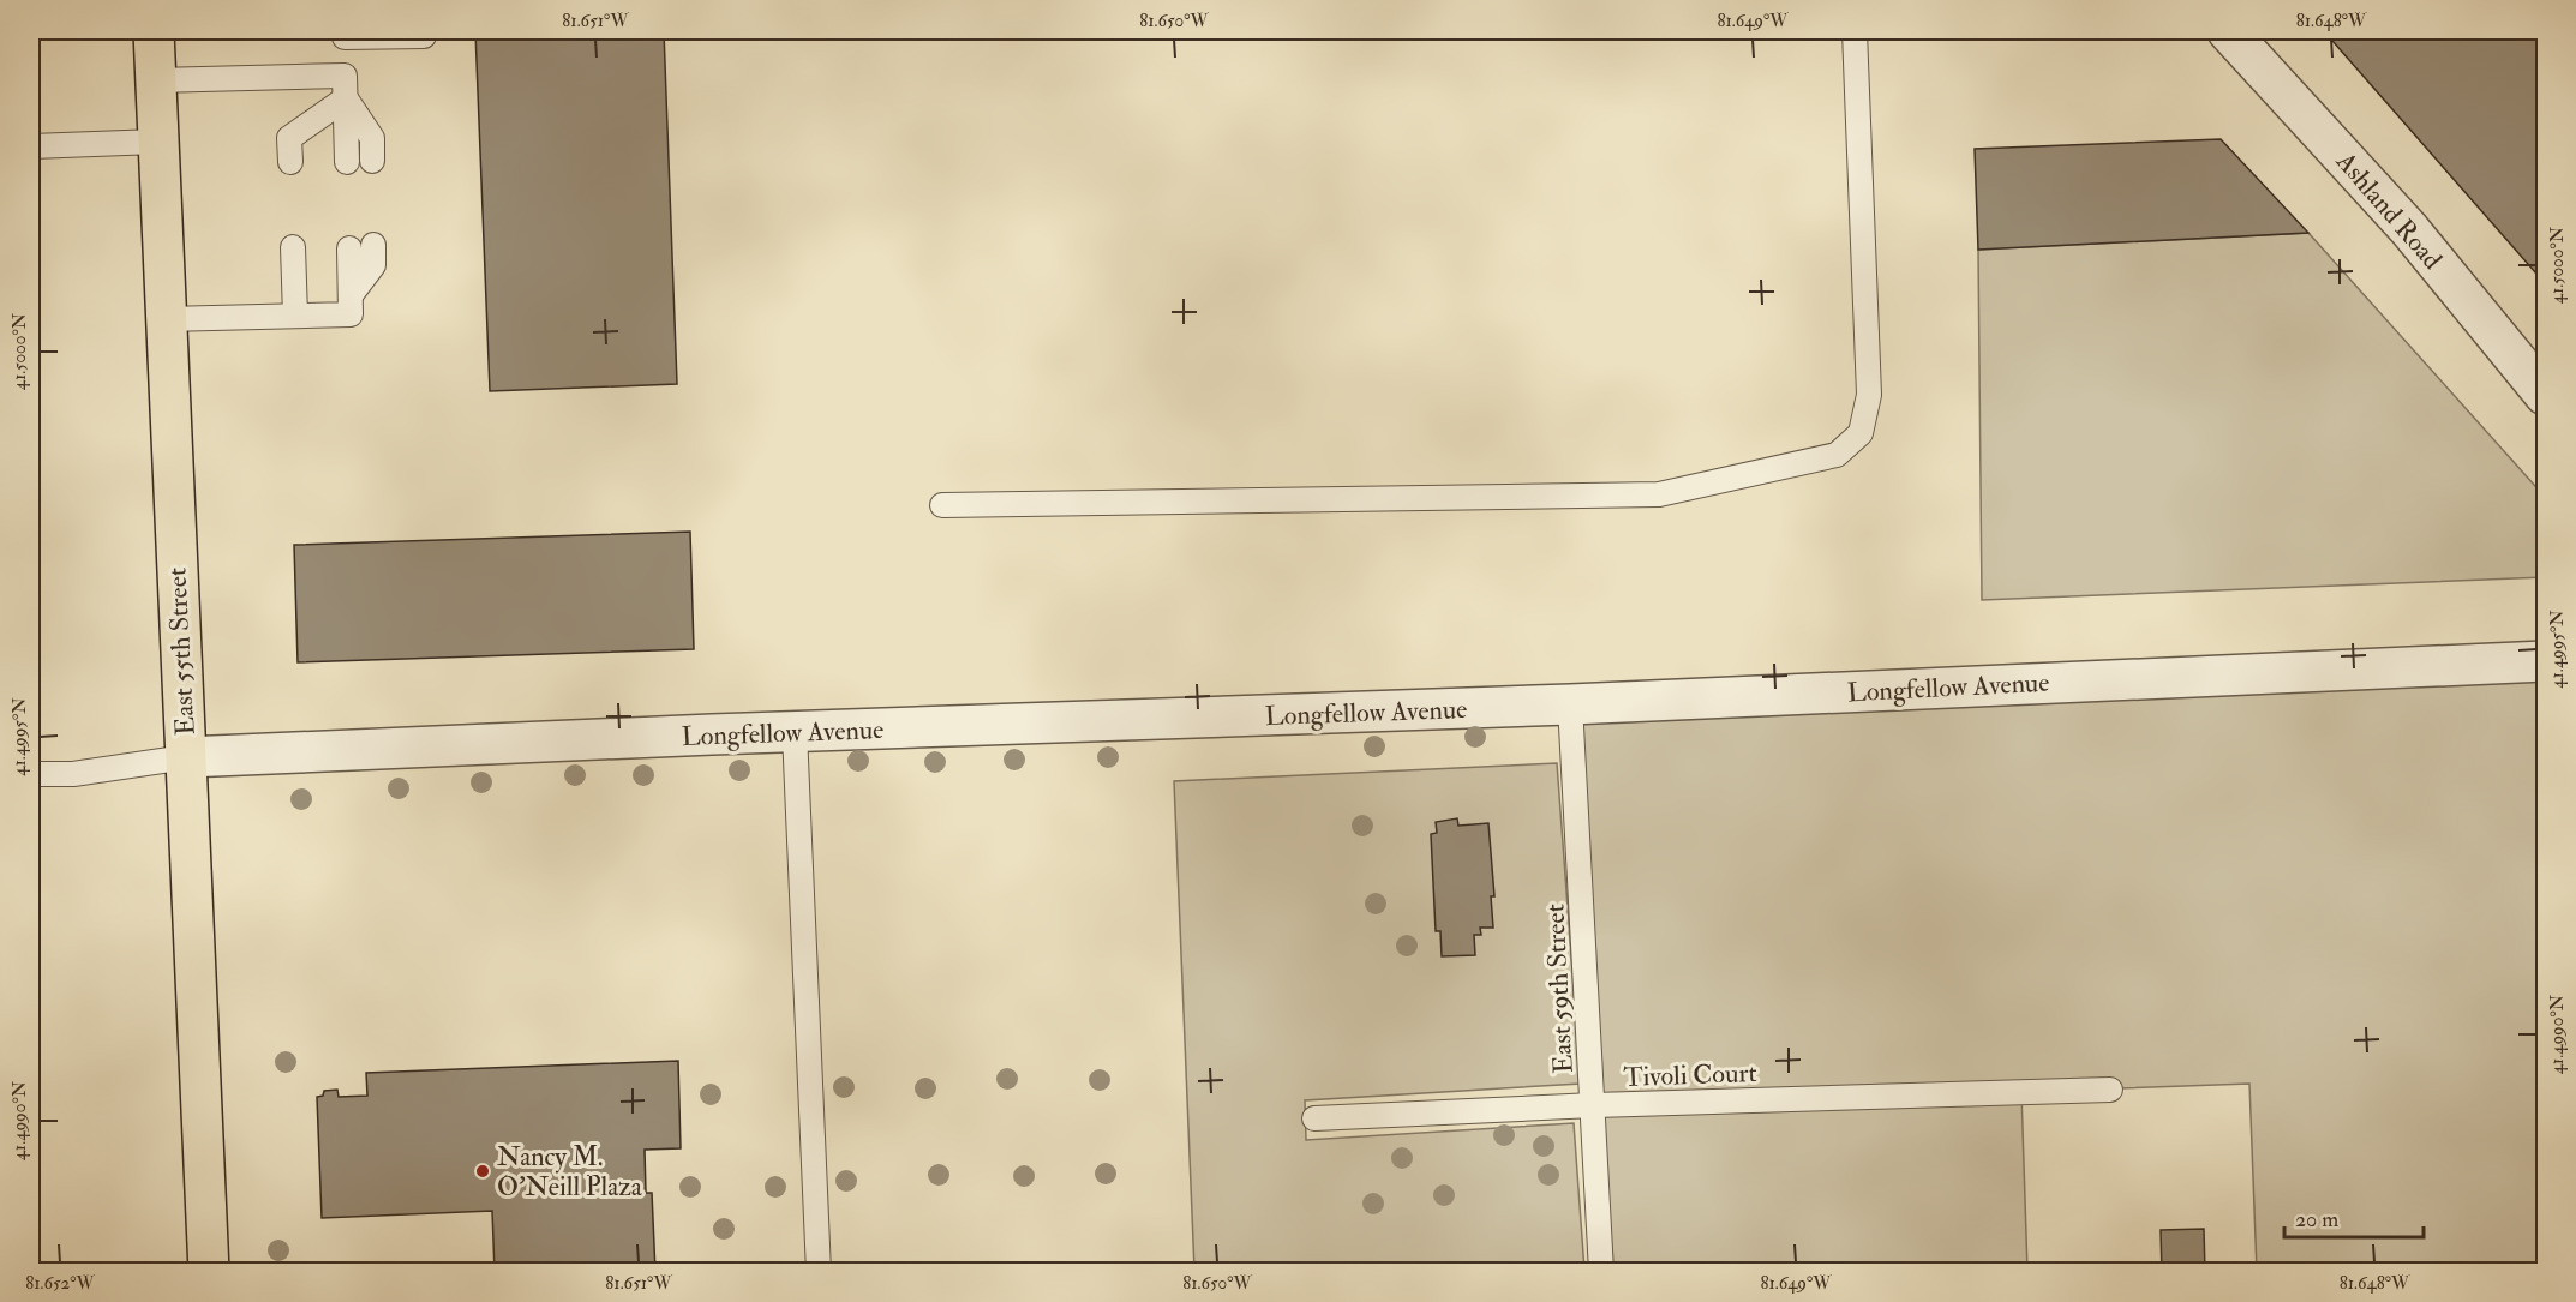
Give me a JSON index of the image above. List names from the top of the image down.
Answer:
{
  "streets": {
    "main road": ["East 55th Street"],
    "street": ["Ashland Road", "Longfellow Avenue"],
    "lane": ["East 59th Street", "Tivoli Court"]
  },
  "crossings": [
    ["East 55th Street", "Longfellow Avenue"],
    ["Longfellow Avenue", "East 59th Street"],
    ["East 59th Street", "Tivoli Court"]
  ],
  "places": ["Nancy M. O'Neill Plaza"],
  "scale_bar": "20 m",
  "coordinates": [
    "81.651°W",
    "81.650°W",
    "81.649°W",
    "81.648°W",
    "41.5000°N",
    "41.4995°N",
    "41.4990°N",
    "81.652°W"
  ]
}
